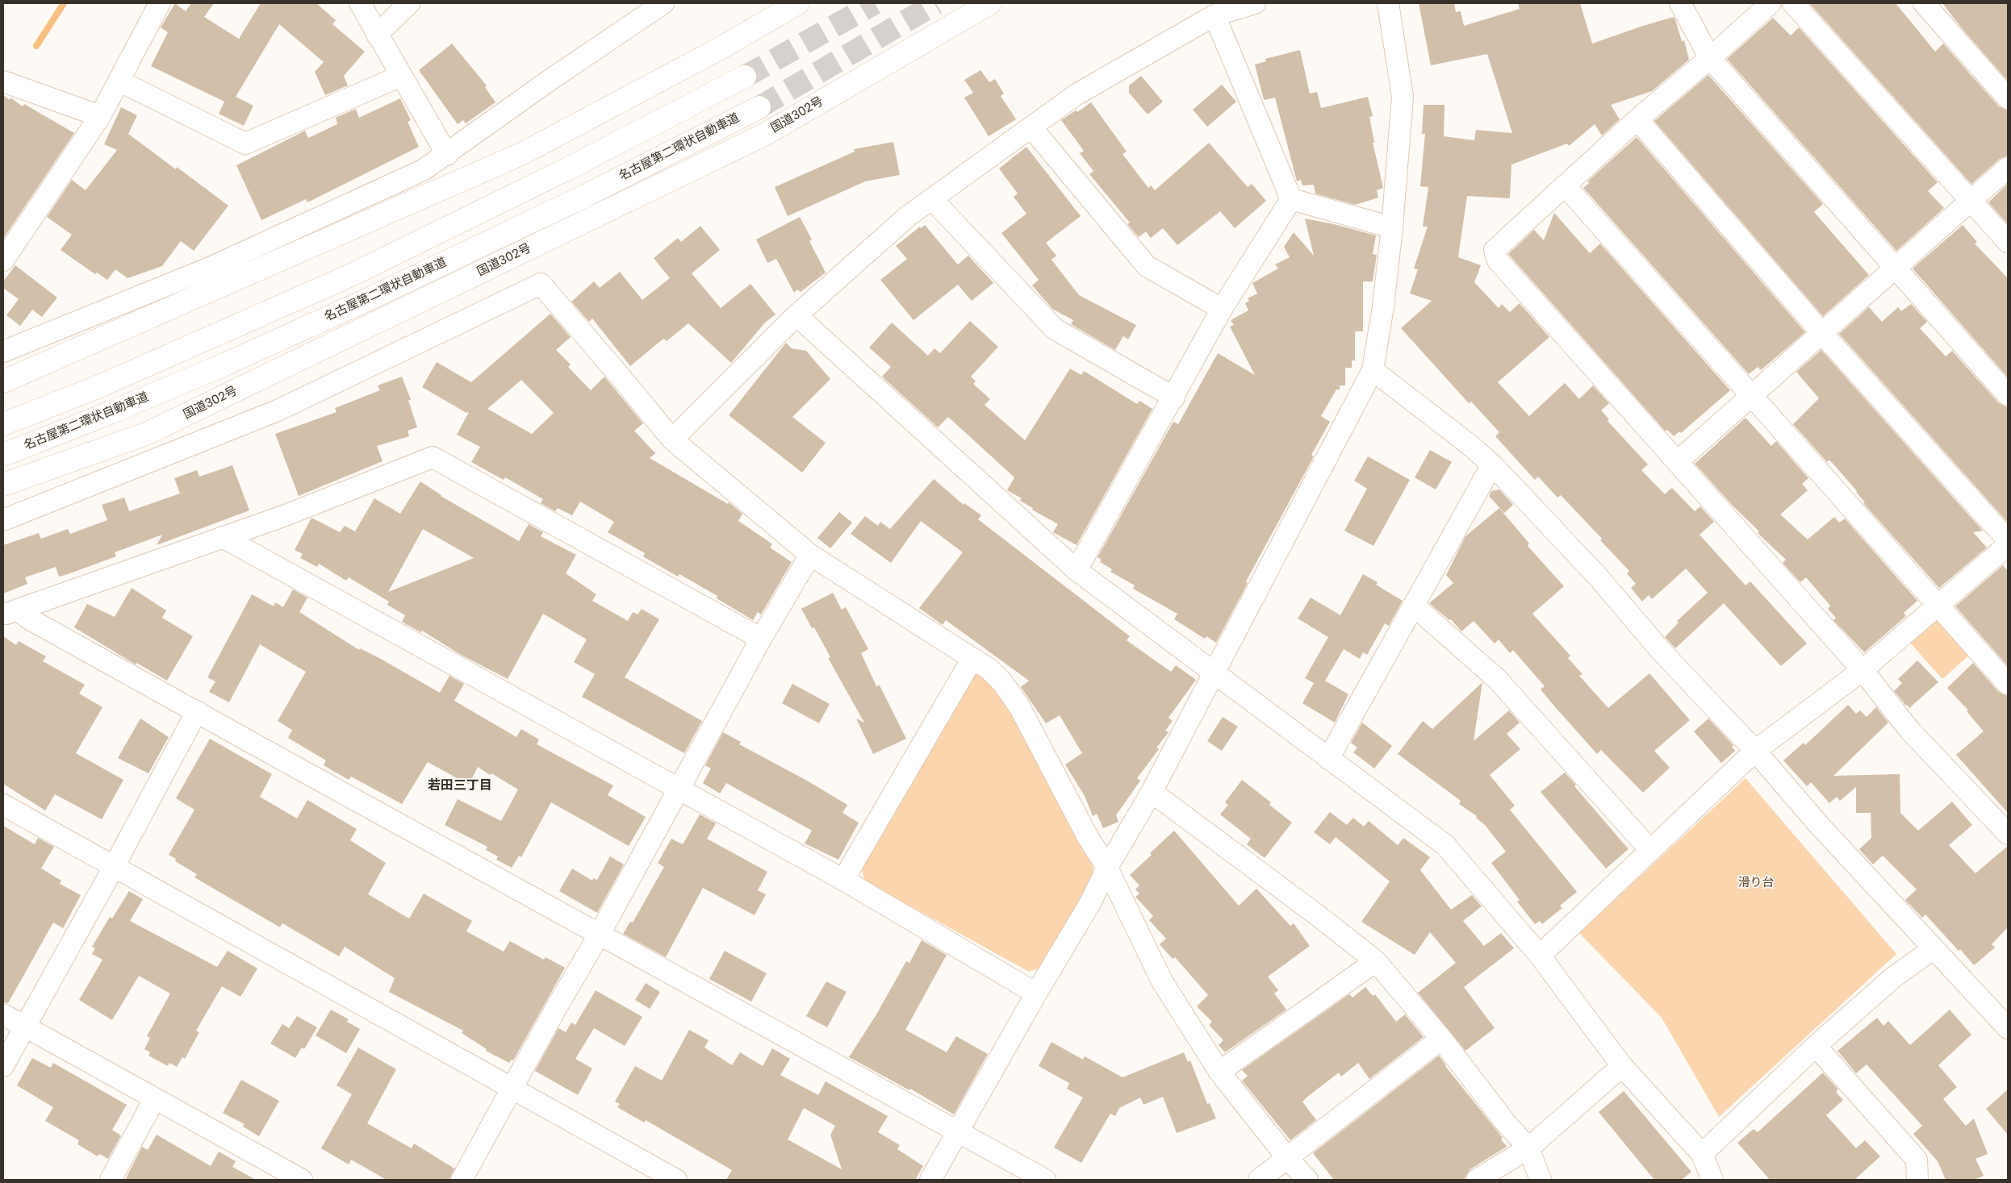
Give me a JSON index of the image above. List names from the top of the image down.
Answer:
{
  "streets": {
    "highway": ["国道302号", "名古屋第二環状自動車道"]
  },
  "districts": ["若田三丁目"],
  "parks": ["滑り台"]
}
